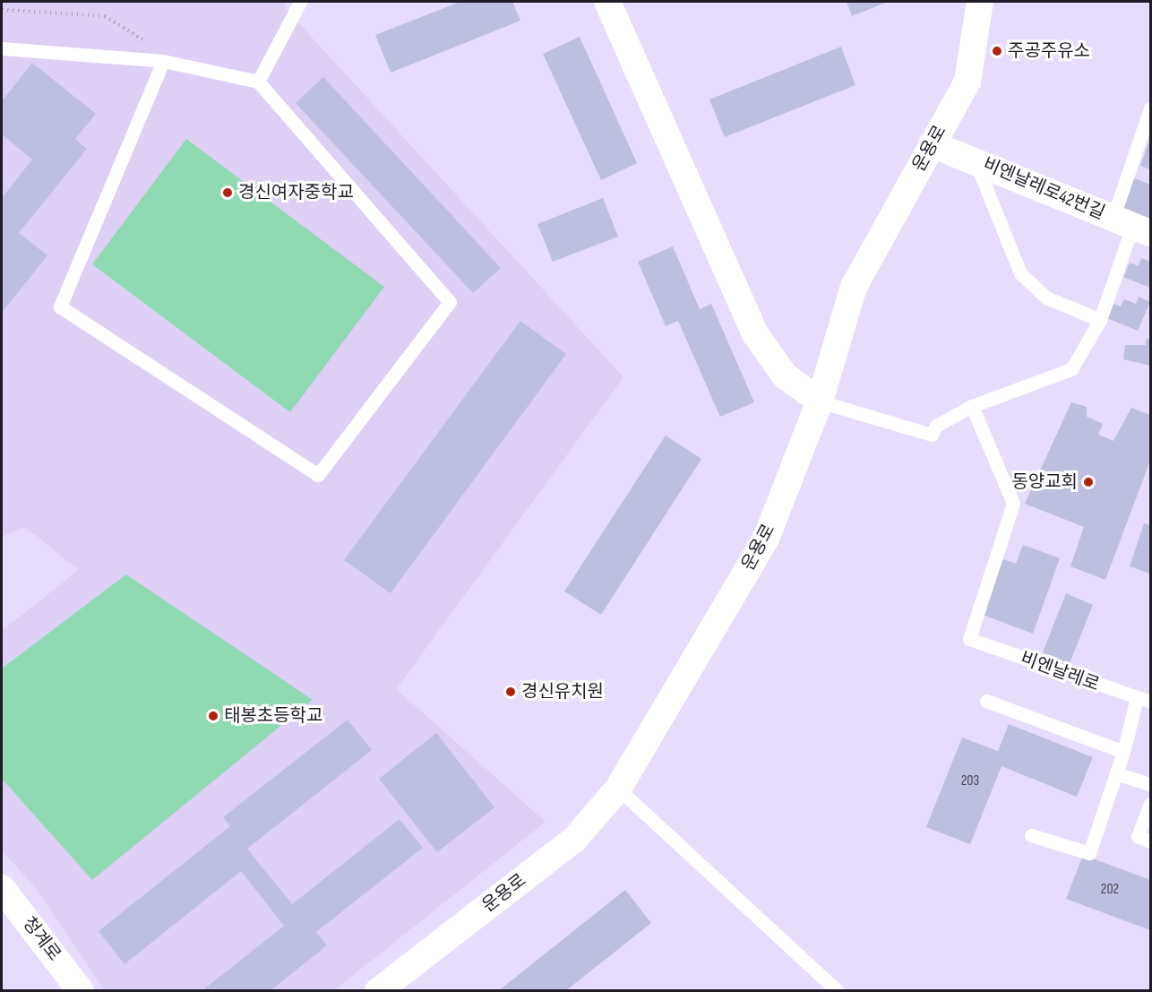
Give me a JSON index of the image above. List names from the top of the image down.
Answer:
{
  "streets": {
    "street": ["운용로", "비엔날레로42번길", "청계로"],
    "lane": ["비엔날레로"]
  },
  "crossings": [
    ["운용로", "비엔날레로42번길"],
    ["비엔날레로42번길", "비엔날레로"]
  ],
  "places": [
    "주공주유소",
    "경신여자중학교",
    "동양교회",
    "경신유치원",
    "태봉초등학교"
  ],
  "house_numbers": ["203", "202"]
}
